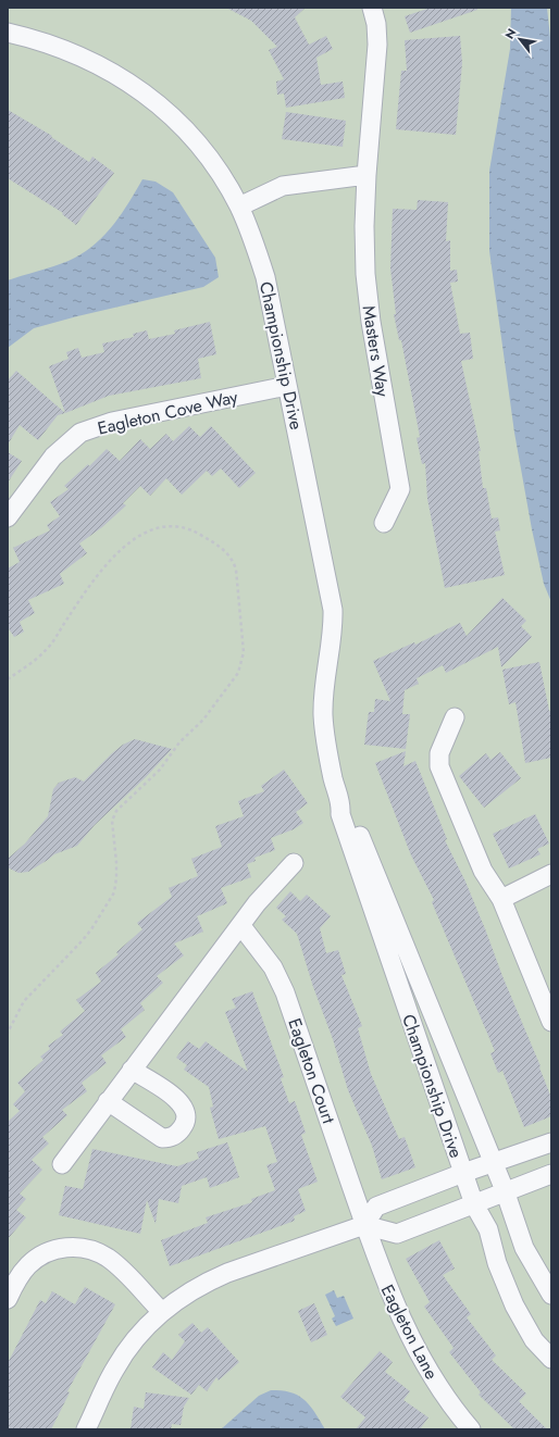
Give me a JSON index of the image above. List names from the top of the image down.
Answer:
{
  "streets": {
    "street": [
      "Masters Way",
      "Championship Drive",
      "Eagleton Cove Way",
      "Eagleton Court",
      "Eagleton Lane"
    ]
  },
  "crossings": [
    ["Championship Drive", "Eagleton Cove Way"],
    ["Eagleton Court", "Eagleton Lane"]
  ],
  "north": "top left"
}
